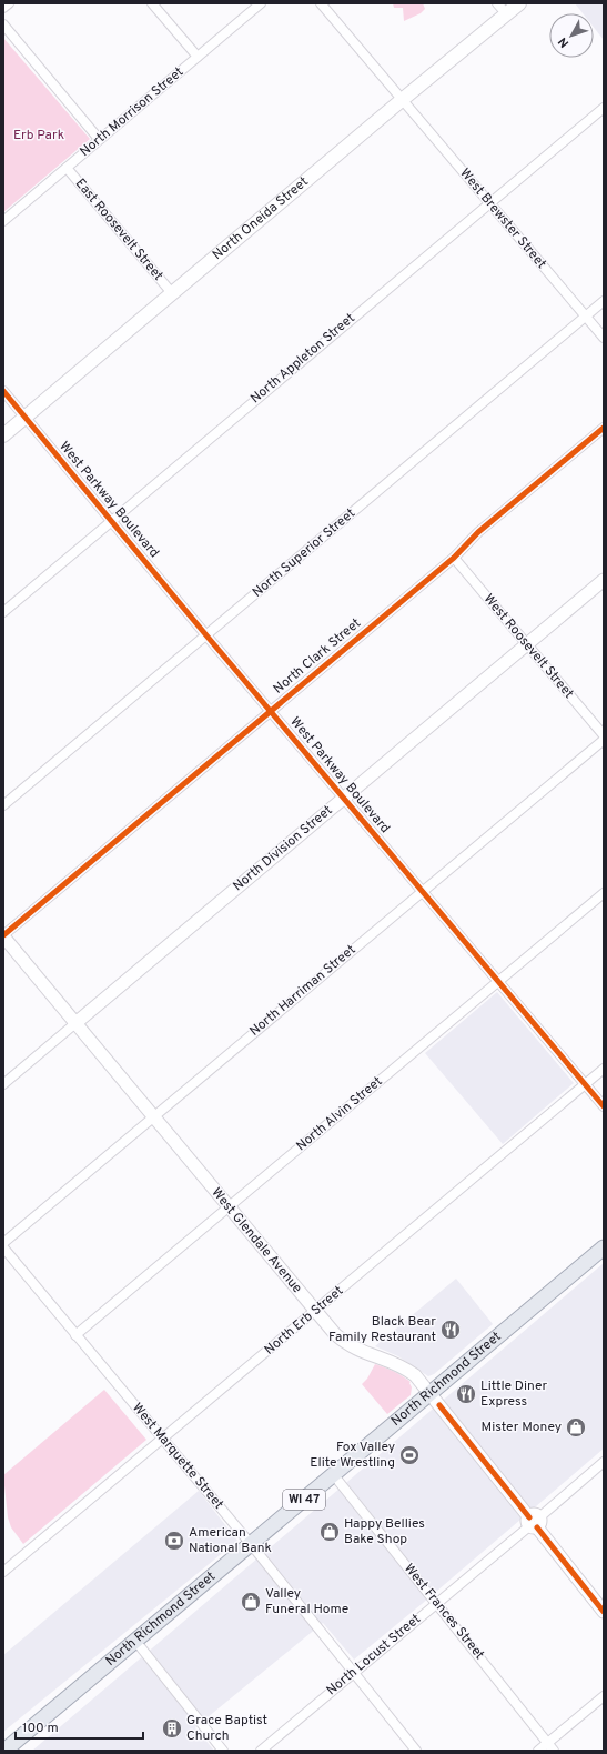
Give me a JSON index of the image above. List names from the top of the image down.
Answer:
{
  "streets": {
    "main road": ["North Oneida Street", "North Richmond Street", "WI 47"],
    "street": [
      "North Morrison Street",
      "West Brewster Street",
      "East Roosevelt Street",
      "North Appleton Street",
      "West Parkway Boulevard",
      "North Superior Street",
      "West Roosevelt Street",
      "North Clark Street",
      "North Division Street",
      "North Harriman Street",
      "North Alvin Street",
      "West Glendale Avenue",
      "North Erb Street",
      "West Marquette Street",
      "West Frances Street",
      "North Locust Street"
    ]
  },
  "crossings": [
    ["North Morrison Street", "East Roosevelt Street"],
    ["North Oneida Street", "West Brewster Street"],
    ["North Oneida Street", "East Roosevelt Street"],
    ["North Oneida Street", "West Parkway Boulevard"],
    ["West Brewster Street", "North Appleton Street"],
    ["West Brewster Street", "North Superior Street"],
    ["North Appleton Street", "West Parkway Boulevard"],
    ["West Parkway Boulevard", "North Superior Street"],
    ["West Parkway Boulevard", "North Clark Street"],
    ["West Parkway Boulevard", "North Division Street"],
    ["West Parkway Boulevard", "North Harriman Street"],
    ["West Parkway Boulevard", "North Alvin Street"],
    ["West Parkway Boulevard", "North Erb Street"],
    ["West Roosevelt Street", "North Clark Street"],
    ["West Roosevelt Street", "North Division Street"],
    ["North Clark Street", "West Glendale Avenue"],
    ["North Division Street", "West Glendale Avenue"],
    ["North Harriman Street", "West Glendale Avenue"],
    ["North Alvin Street", "West Glendale Avenue"],
    ["North Alvin Street", "West Marquette Street"],
    ["West Glendale Avenue", "North Erb Street"],
    ["West Glendale Avenue", "North Richmond Street"],
    ["West Glendale Avenue", "North Locust Street"],
    ["North Erb Street", "West Marquette Street"],
    ["North Richmond Street", "West Marquette Street"],
    ["North Richmond Street", "West Frances Street"],
    ["West Marquette Street", "North Locust Street"],
    ["West Frances Street", "North Locust Street"]
  ],
  "parks": ["Erb Park"],
  "places": {
    "restaurant": ["Black Bear Family Restaurant", "Little Diner Express"],
    "shop": ["Mister Money", "Happy Bellies Bake Shop", "Valley Funeral Home"],
    "sports": ["Fox Valley Elite Wrestling"],
    "bank": ["American National Bank"],
    "building": ["Grace Baptist Church"]
  },
  "scale_bar": "100 m",
  "north": "bottom left"
}
